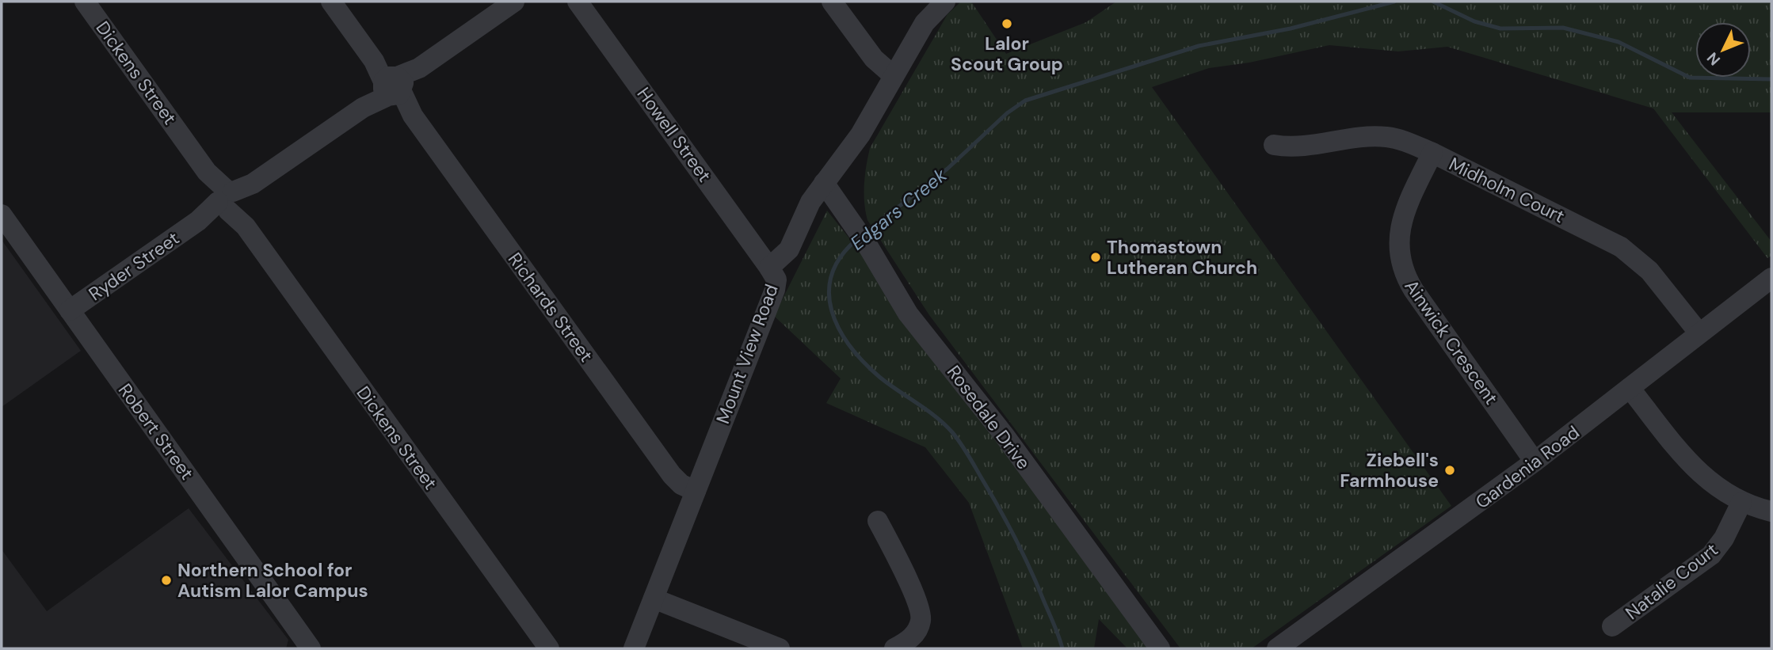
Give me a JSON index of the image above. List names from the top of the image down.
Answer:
{
  "streets": {
    "street": [
      "Dickens Street",
      "Howell Street",
      "Midholm Court",
      "Ryder Street",
      "Richards Street",
      "Ainwick Crescent",
      "Mount View Road",
      "Rosedale Drive",
      "Robert Street",
      "Gardenia Road",
      "Natalie Court"
    ]
  },
  "crossings": [
    ["Dickens Street", "Ryder Street"],
    ["Howell Street", "Mount View Road"],
    ["Midholm Court", "Ainwick Crescent"],
    ["Midholm Court", "Gardenia Road"],
    ["Ryder Street", "Richards Street"],
    ["Ryder Street", "Robert Street"],
    ["Richards Street", "Mount View Road"],
    ["Ainwick Crescent", "Gardenia Road"],
    ["Mount View Road", "Rosedale Drive"]
  ],
  "water": ["Edgars Creek"],
  "places": [
    "Lalor Scout Group",
    "Thomastown Lutheran Church",
    "Ziebell's Farmhouse",
    "Northern School for Autism Lalor Campus"
  ],
  "north": "bottom left"
}
